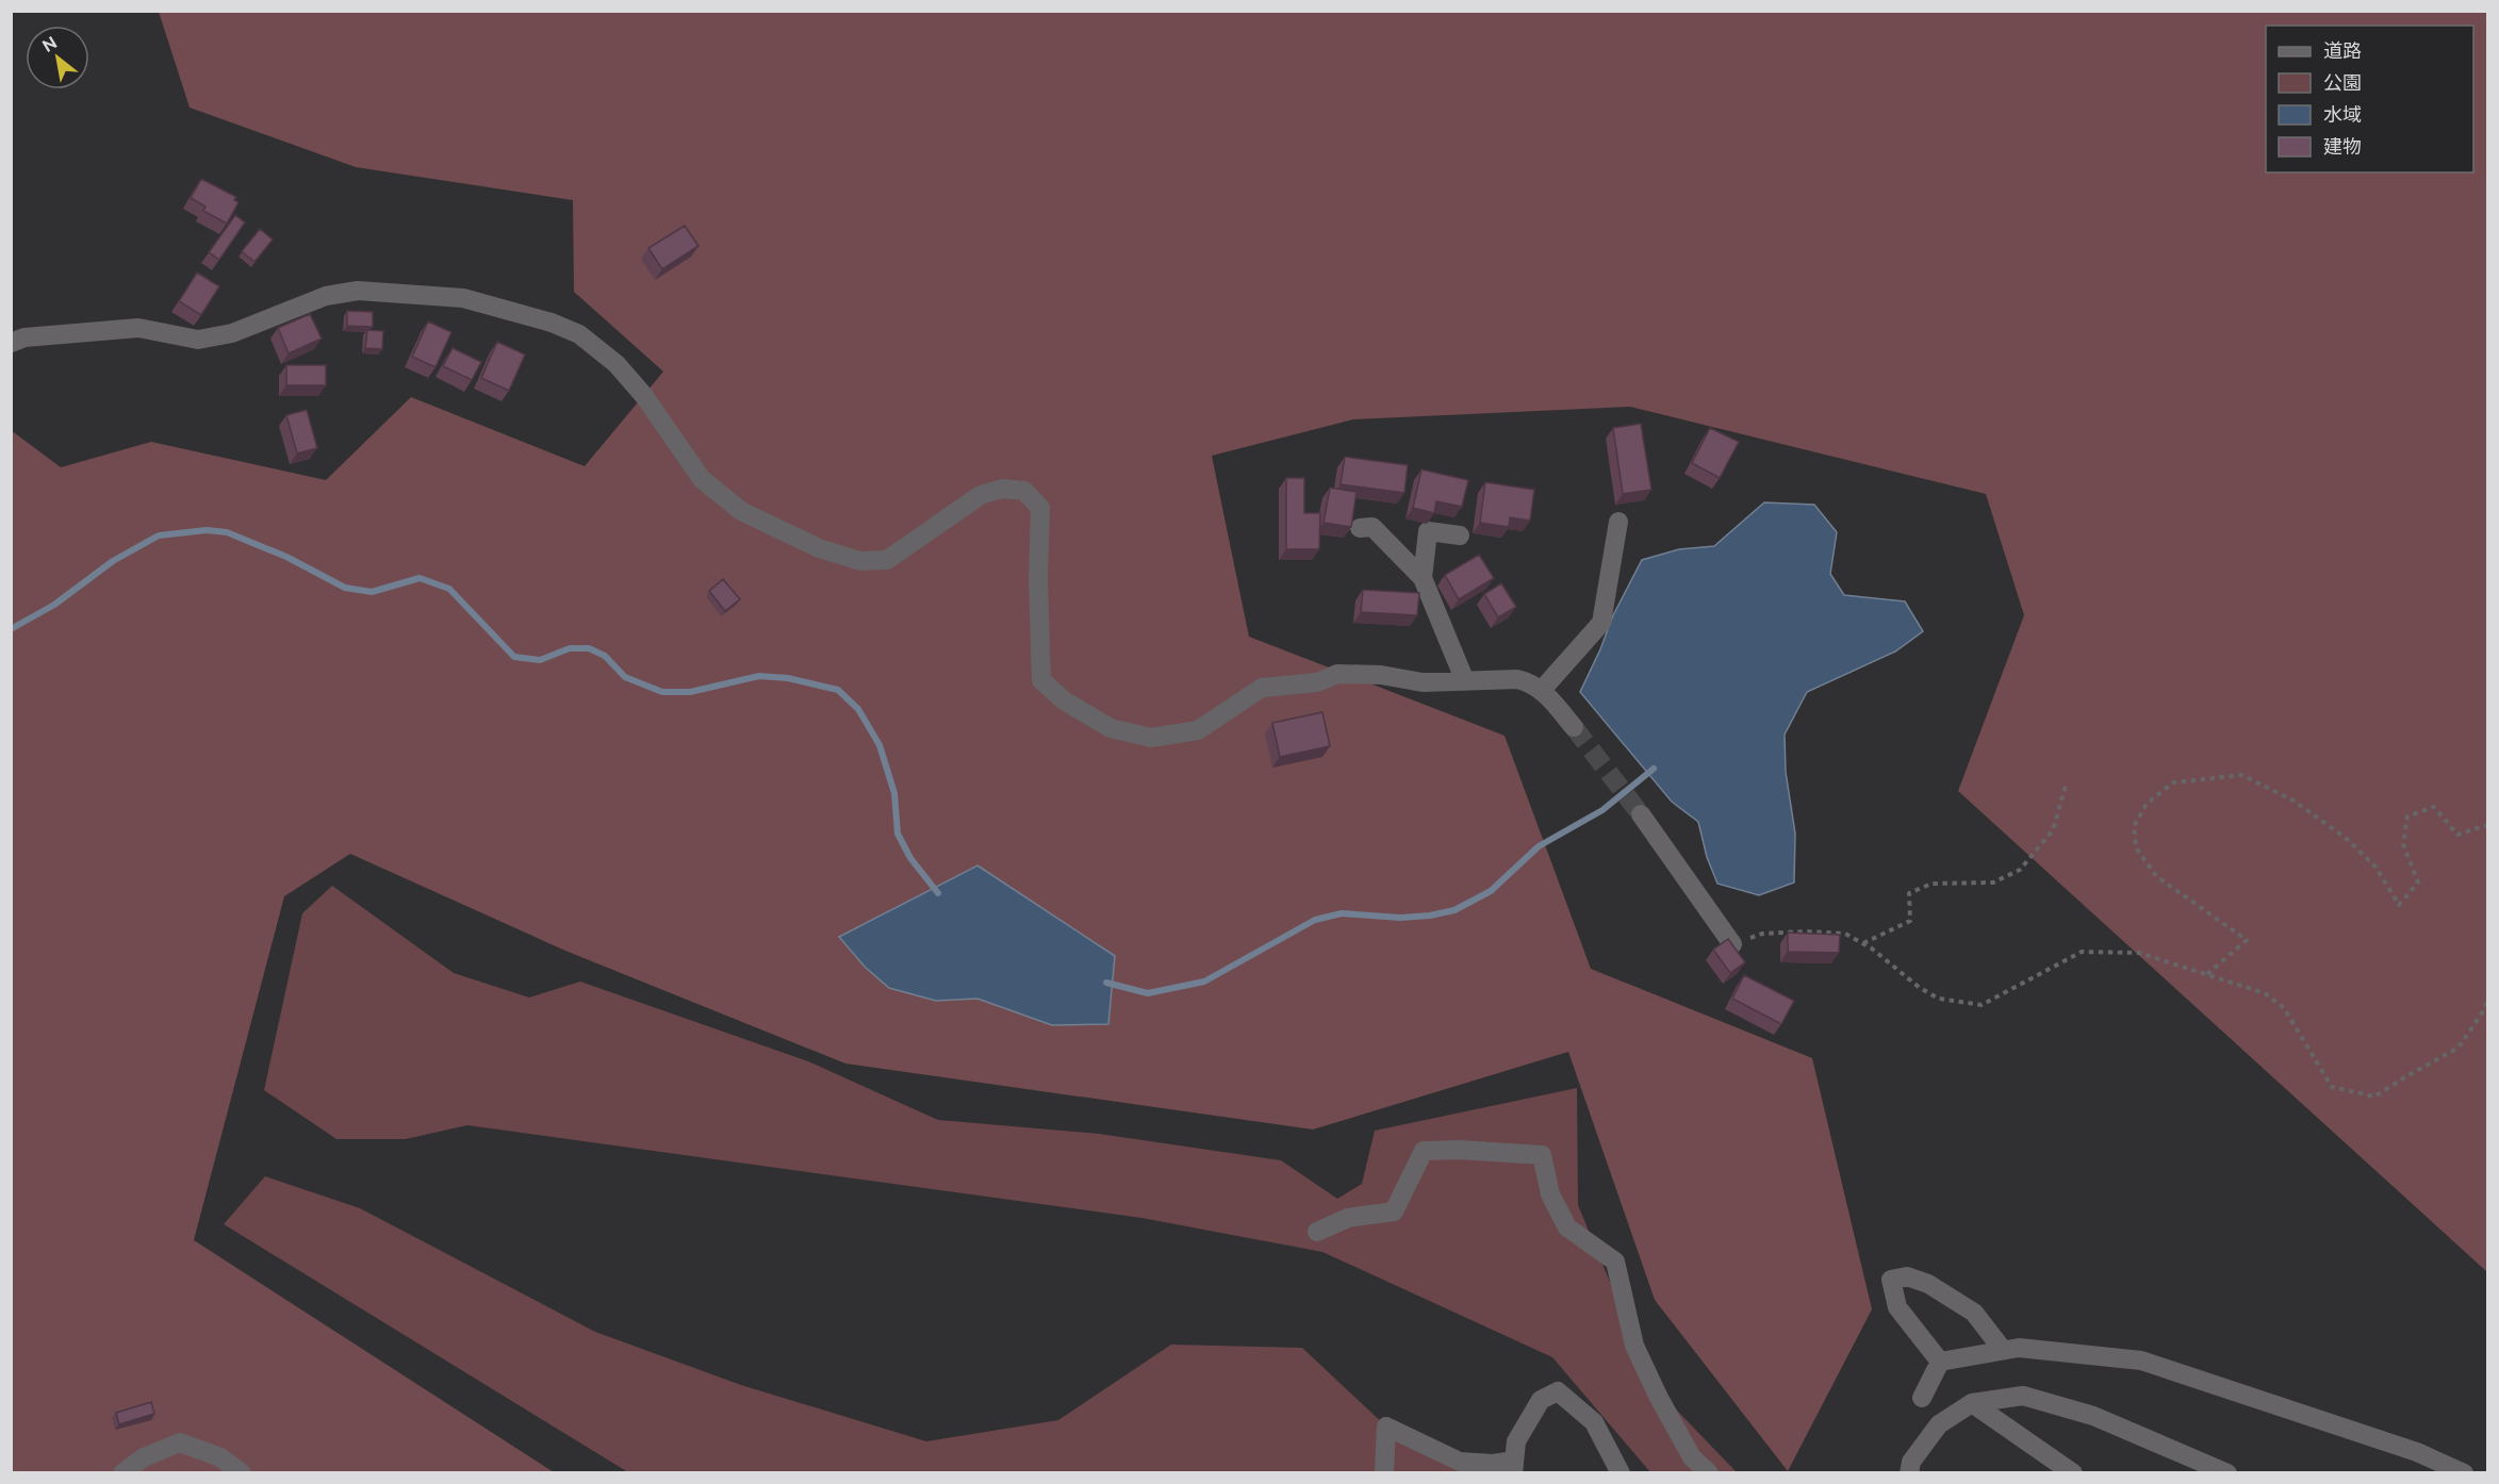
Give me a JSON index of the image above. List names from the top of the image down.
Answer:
{
  "legend": [
    "道路",
    "公園",
    "水域",
    "建物"
  ],
  "north": "top left"
}
